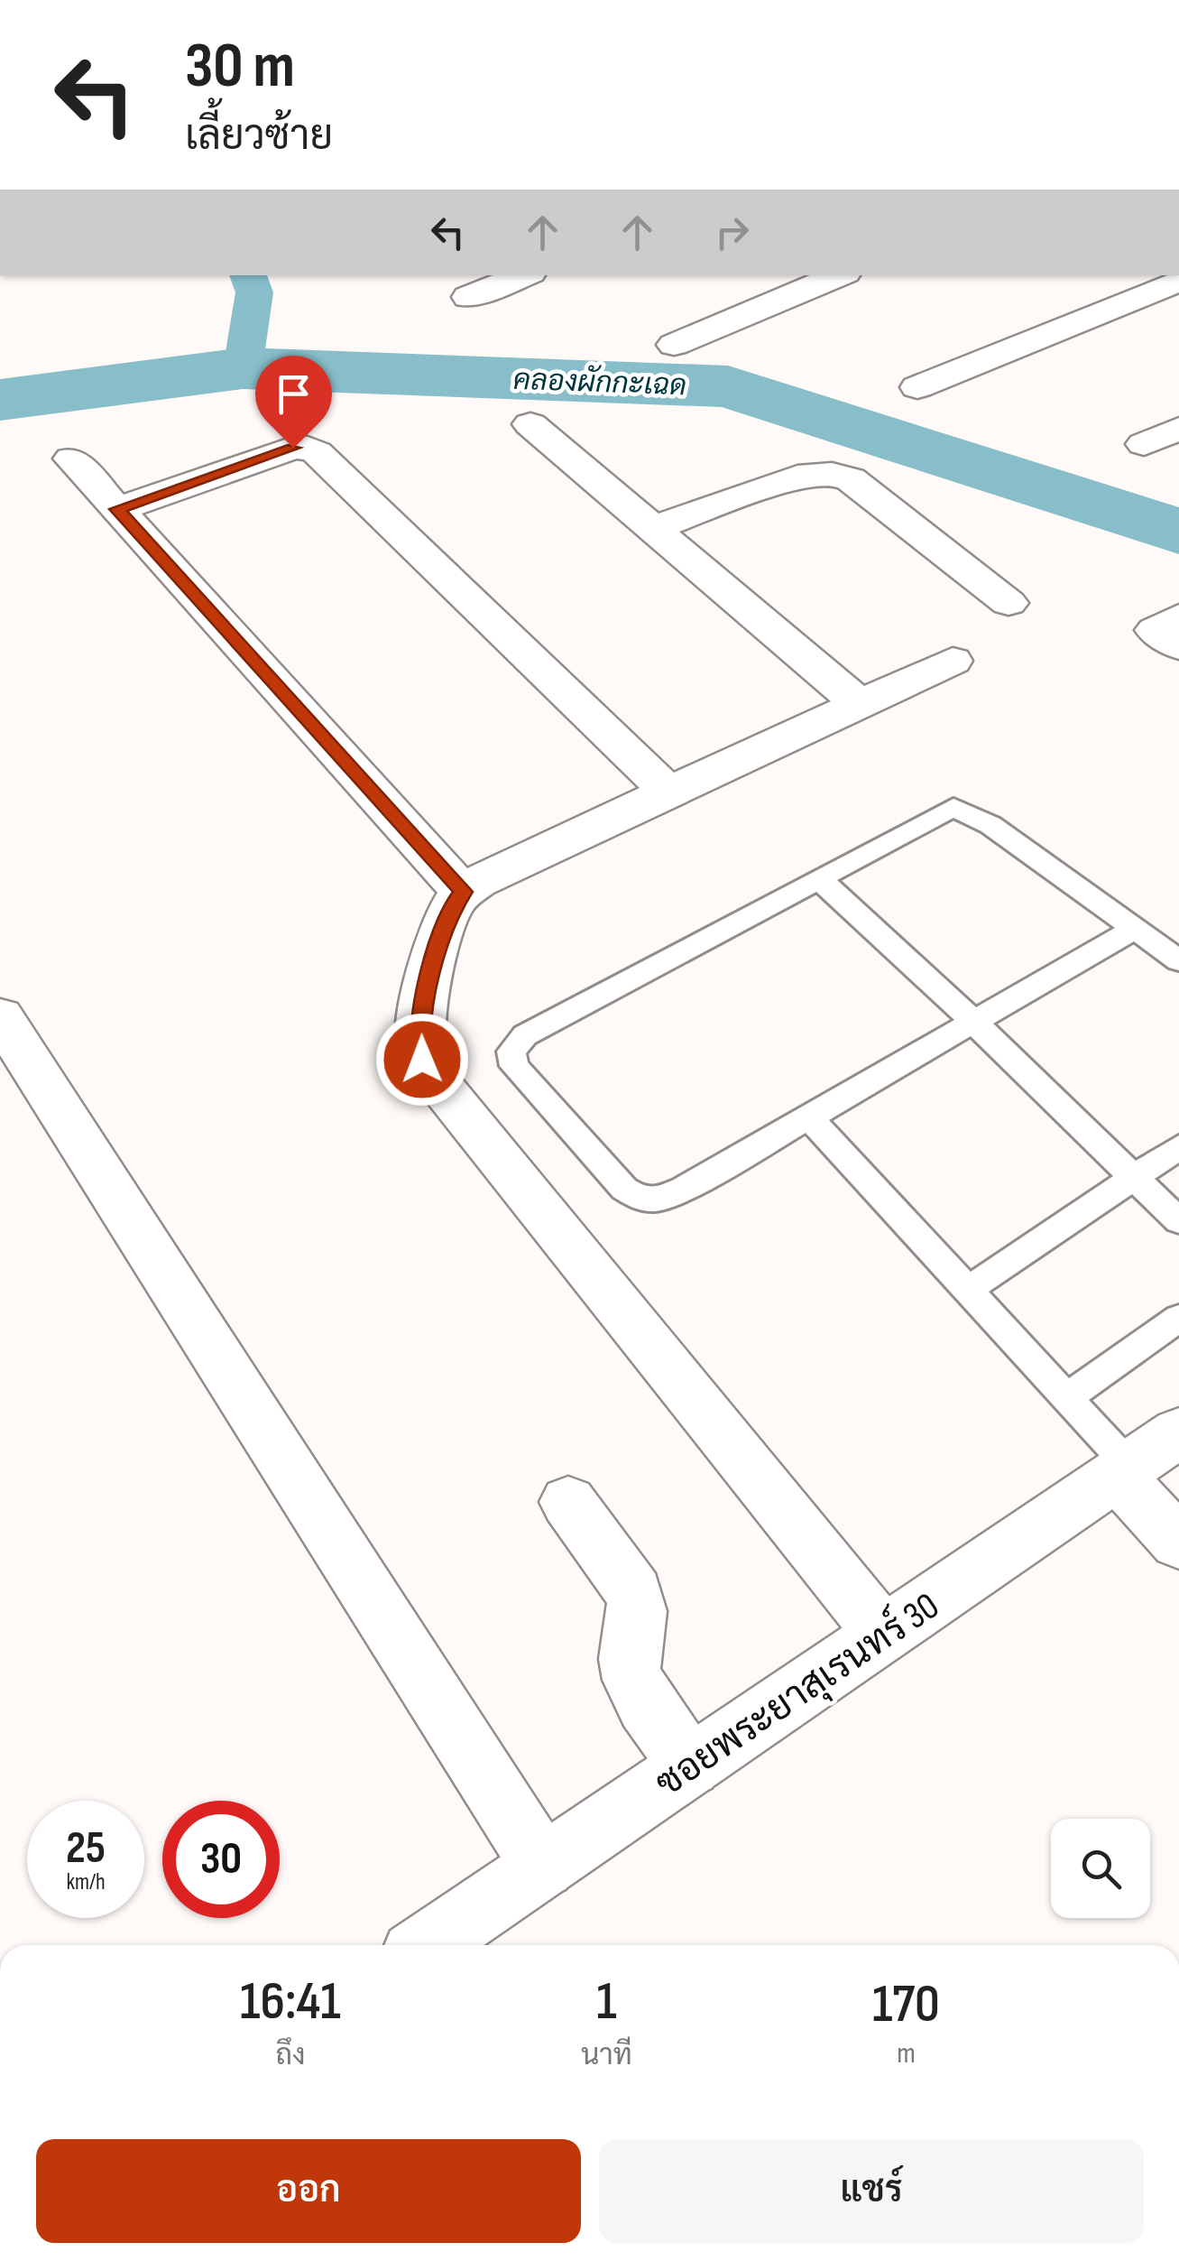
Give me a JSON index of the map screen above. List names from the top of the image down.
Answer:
{
  "streets": {
    "street": ["ซอยพระยาสุเรนทร์ 30"]
  },
  "water": ["คลองผักกะเฉด"],
  "page": {
    "turn": ["30 m", "เลี้ยวซ้าย"],
    "speed": "25 km/h",
    "limit": "30",
    "eta": [
      "16:41",
      "ถึง",
      "1",
      "นาที",
      "170",
      "m"
    ],
    "buttons": ["ออก", "แชร์"]
  }
}
